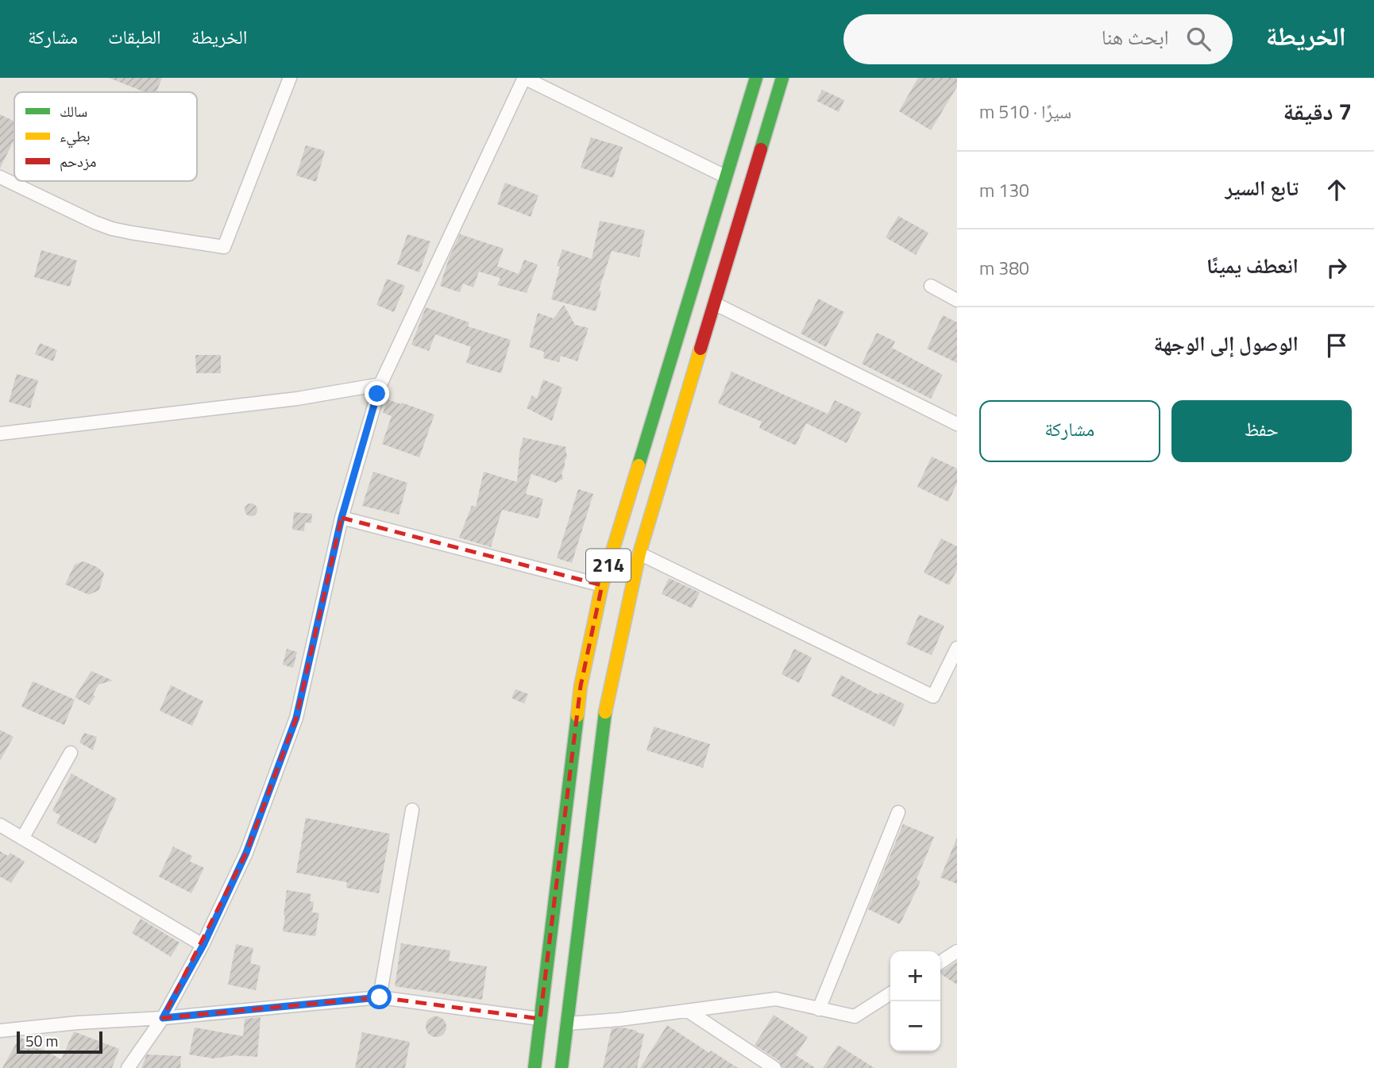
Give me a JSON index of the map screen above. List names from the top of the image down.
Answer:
{
  "streets": {
    "highway": ["214"]
  },
  "legend": ["سالك", "بطيء", "مزدحم"],
  "scale_bar": "50 m",
  "page": {
    "header": "الخريطة",
    "search": "ابحث هنا",
    "nav": ["الخريطة", "الطبقات", "مشاركة"],
    "heading": ["7 دقيقة", "سيرًا · 510 m"],
    "list": [
      ["تابع السير", "130 m"],
      ["انعطف يمينًا", "380 m"],
      "الوصول إلى الوجهة"
    ],
    "buttons": ["حفظ", "مشاركة"],
    "map_buttons": ["+", "−"],
    "scale": "50 m"
  }
}
